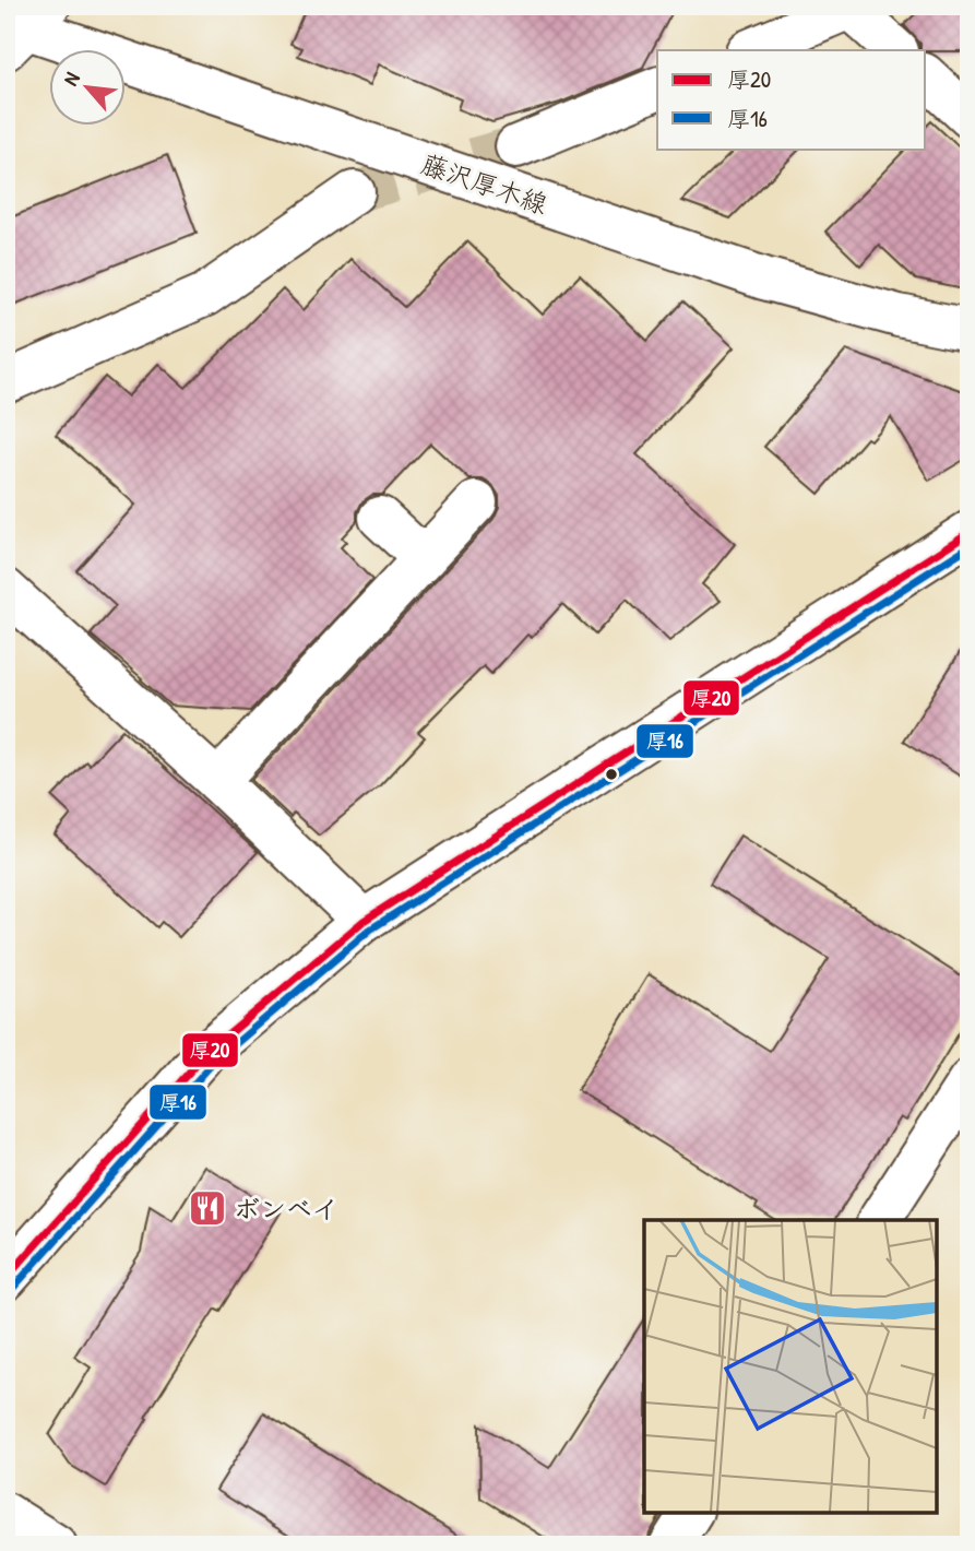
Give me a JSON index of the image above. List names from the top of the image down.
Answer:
{
  "streets": {
    "main road": ["藤沢厚木線"]
  },
  "places": {
    "restaurant": ["ボンベイ"]
  },
  "lines": ["transit line 厚20", "transit line 厚16"],
  "legend": ["厚20", "厚16"],
  "north": "top left"
}
